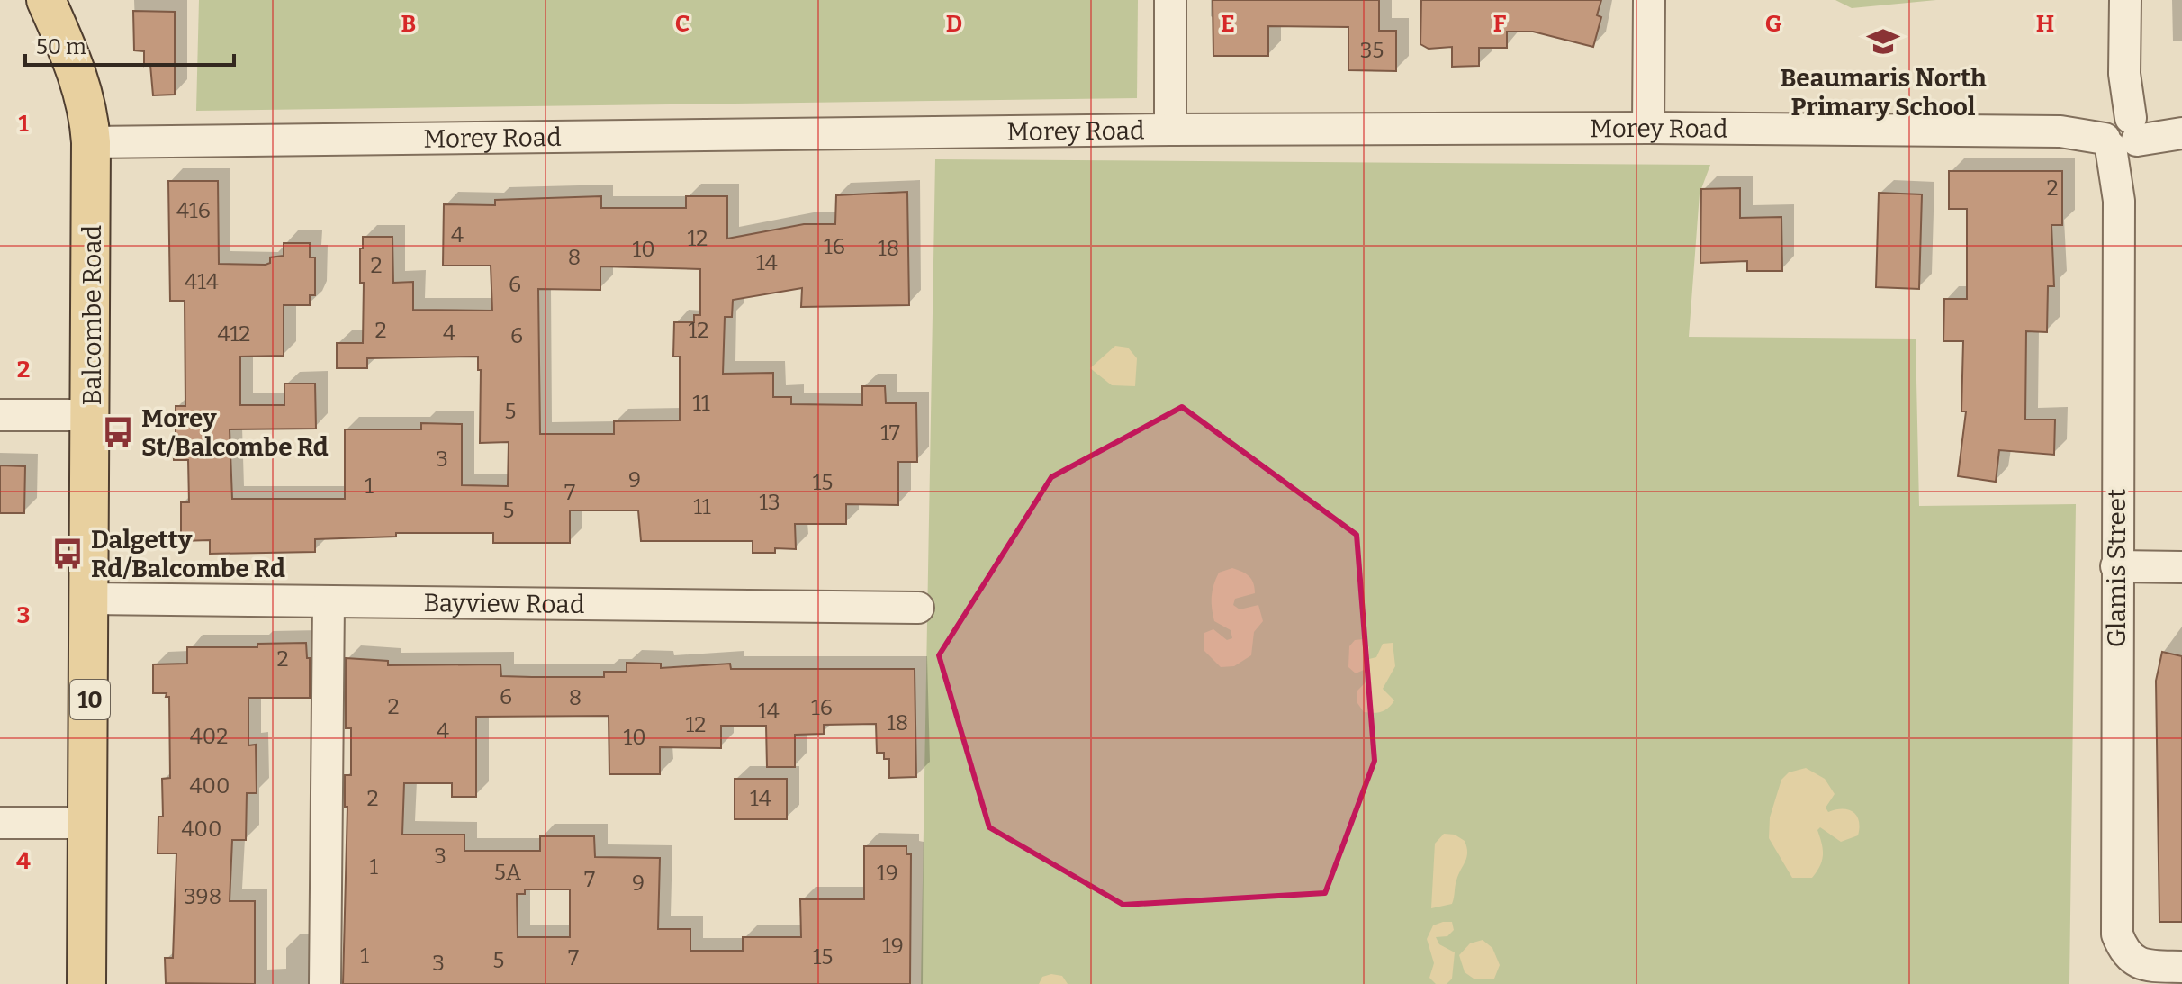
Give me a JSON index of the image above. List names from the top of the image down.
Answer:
{
  "streets": {
    "main road": ["Balcombe Road", "10"],
    "street": ["Morey Road", "Glamis Street", "Bayview Road"]
  },
  "crossings": [
    ["Morey Road", "Balcombe Road"],
    ["Morey Road", "Glamis Street"],
    ["Balcombe Road", "Bayview Road"]
  ],
  "places": {
    "school or university": ["Beaumaris North Primary School"],
    "bus stop": ["Morey St/Balcombe Rd", "Dalgetty Rd/Balcombe Rd"]
  },
  "house_numbers": [
    "35",
    "2",
    "416",
    "4",
    "12",
    "16",
    "18",
    "10",
    "8",
    "14",
    "2",
    "414",
    "6",
    "2",
    "12",
    "4",
    "412",
    "6",
    "11",
    "5",
    "17",
    "3",
    "9",
    "15",
    "1",
    "7",
    "13",
    "11",
    "5",
    "2",
    "6",
    "8",
    "2",
    "16",
    "14",
    "18",
    "12",
    "4",
    "402",
    "10",
    "400",
    "2",
    "14",
    "400",
    "3",
    "1",
    "5A",
    "19",
    "7",
    "9",
    "398",
    "19",
    "1",
    "15",
    "7",
    "5",
    "3"
  ],
  "scale_bar": "50 m",
  "grid": {
    "columns": [
      "B",
      "C",
      "D",
      "E",
      "F",
      "G",
      "H"
    ],
    "rows": [
      "1",
      "2",
      "3",
      "4"
    ]
  }
}
